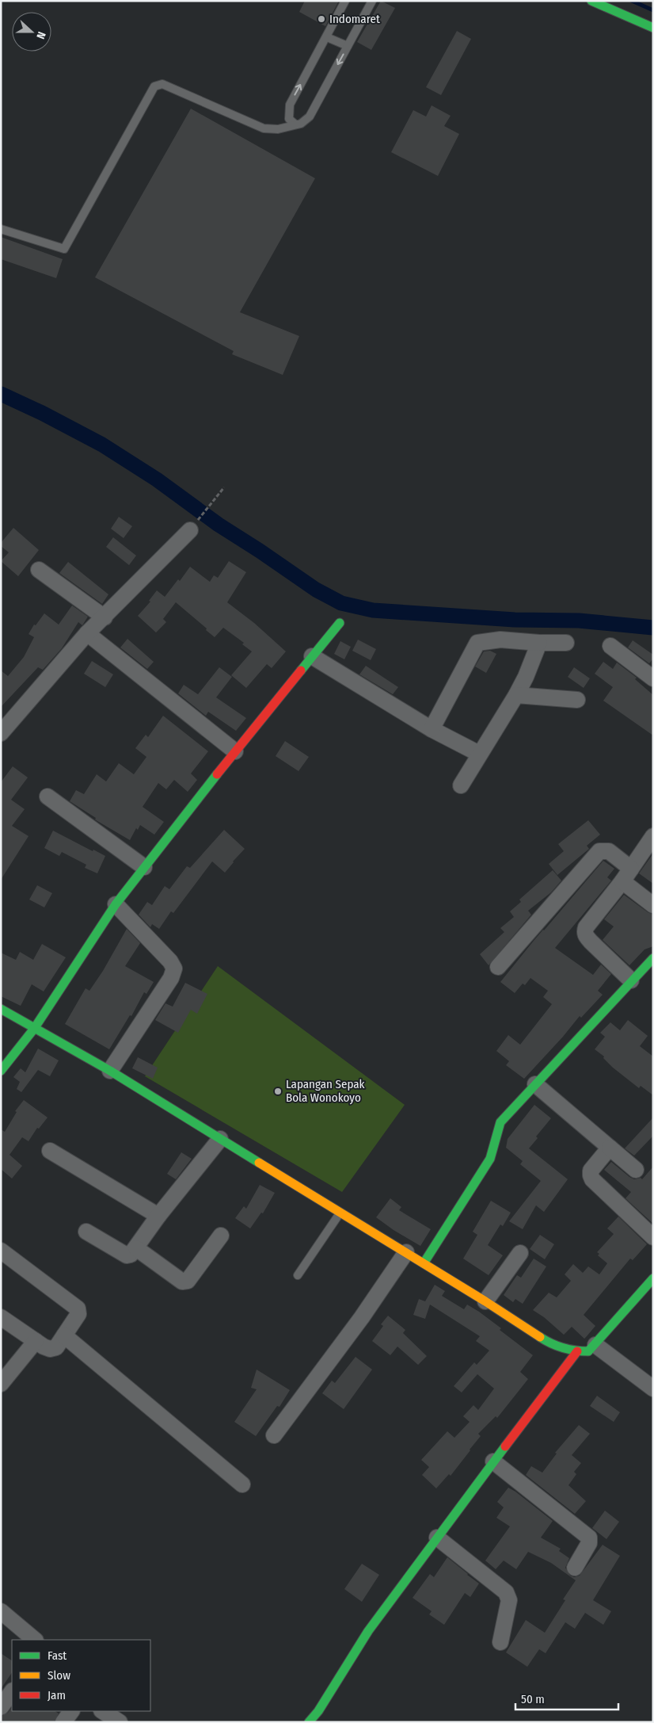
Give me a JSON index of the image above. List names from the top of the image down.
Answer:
{
  "places": ["Indomaret", "Lapangan Sepak Bola Wonokoyo"],
  "legend": ["Fast", "Slow", "Jam"],
  "scale_bar": "50 m",
  "north": "right"
}
